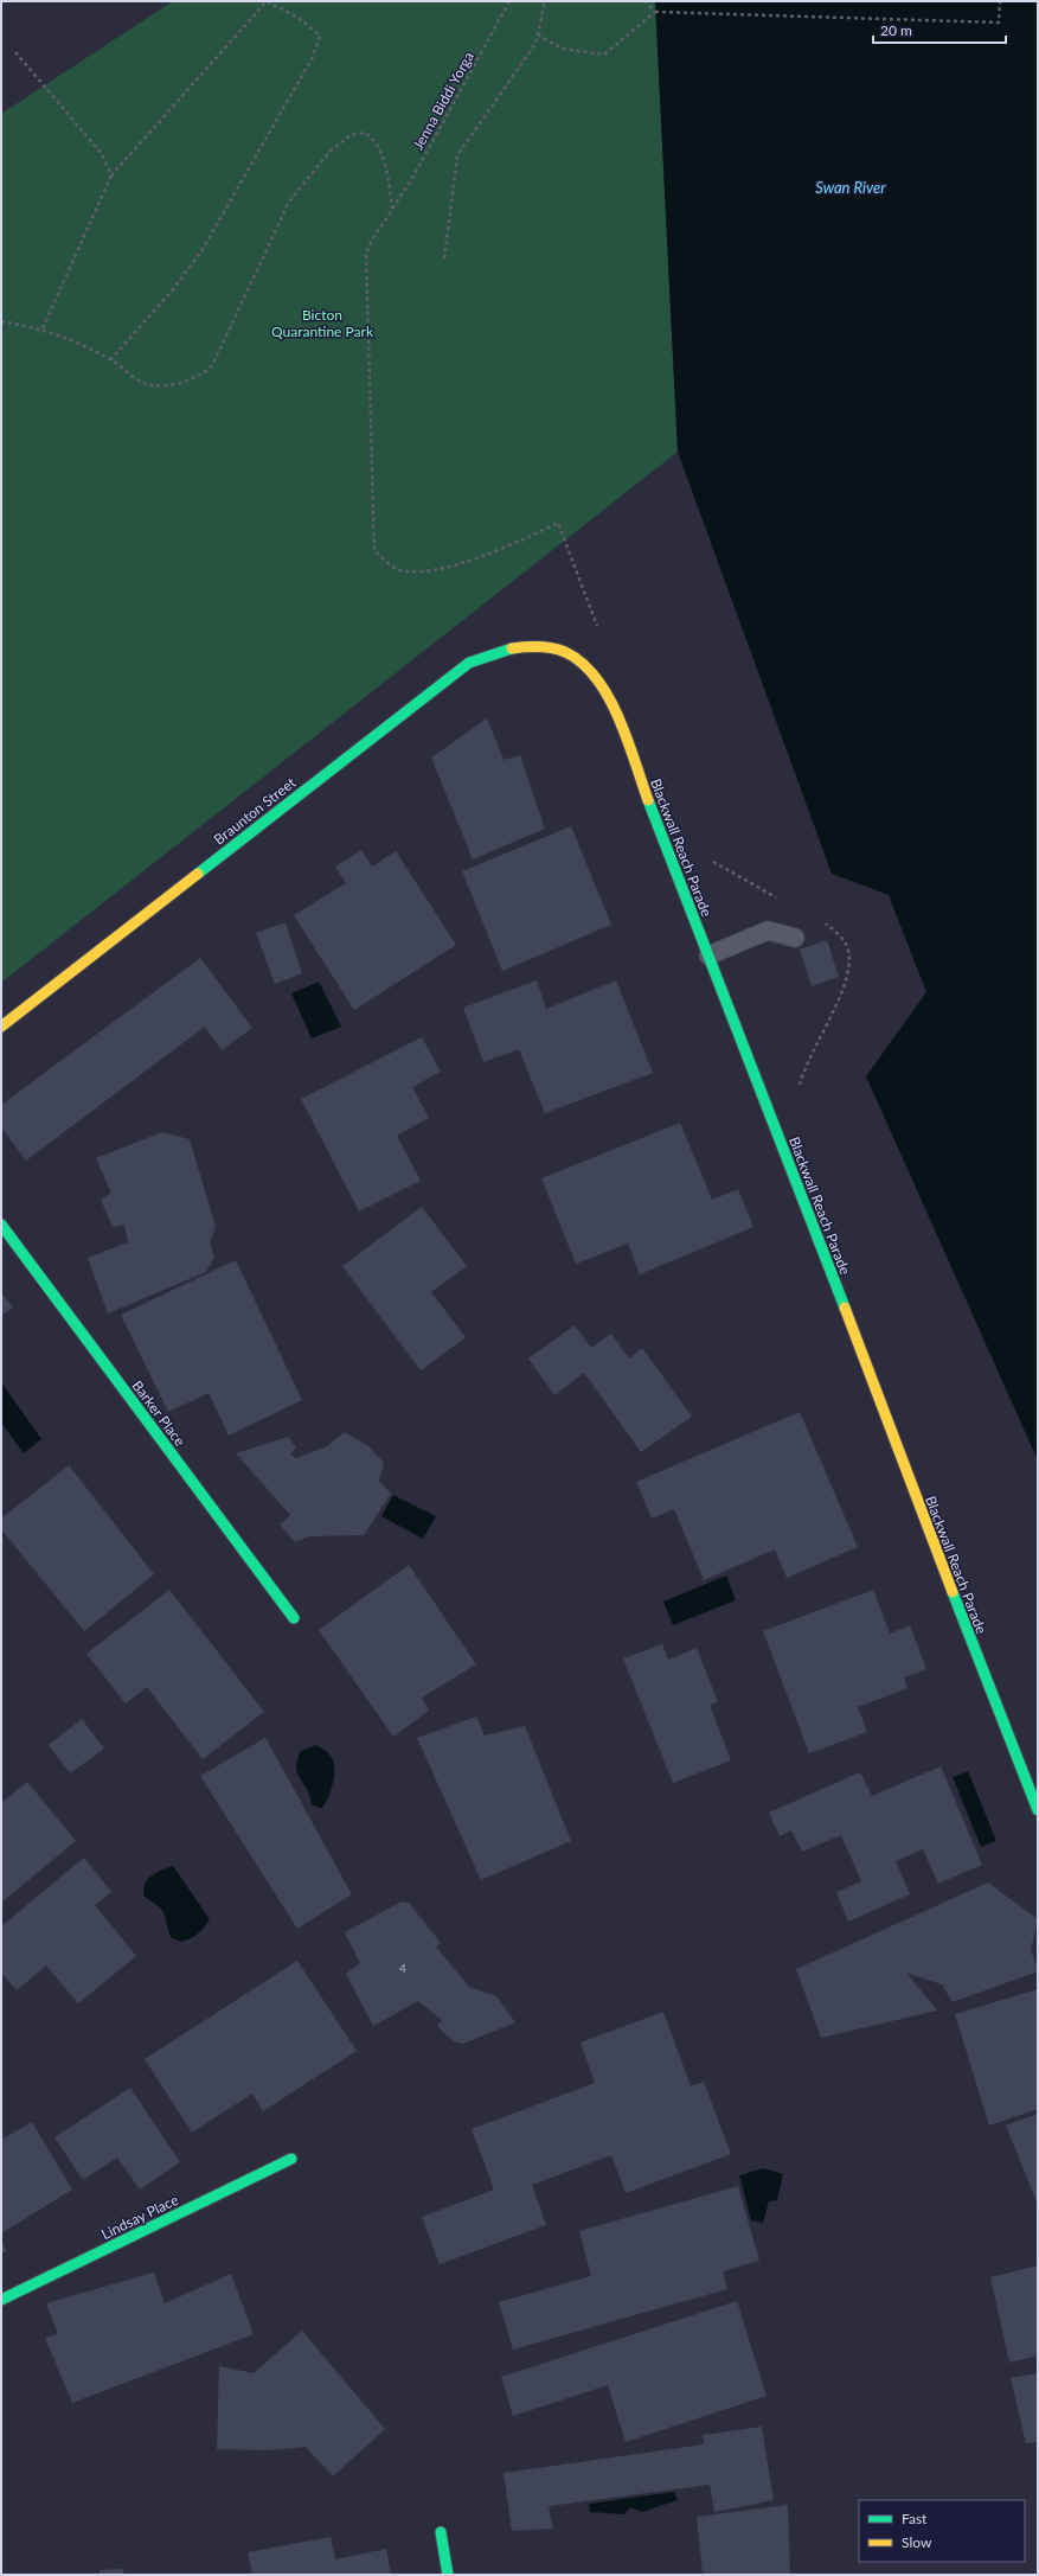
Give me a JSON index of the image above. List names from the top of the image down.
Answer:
{
  "streets": {
    "street": [
      "Braunton Street",
      "Blackwall Reach Parade",
      "Barker Place",
      "Lindsay Place"
    ],
    "path": ["Jenna Biddi Yorga"]
  },
  "crossings": [
    ["Braunton Street", "Blackwall Reach Parade"]
  ],
  "water": ["Swan River"],
  "parks": ["Bicton Quarantine Park"],
  "house_numbers": ["4"],
  "legend": ["Fast", "Slow"],
  "scale_bar": "20 m"
}
